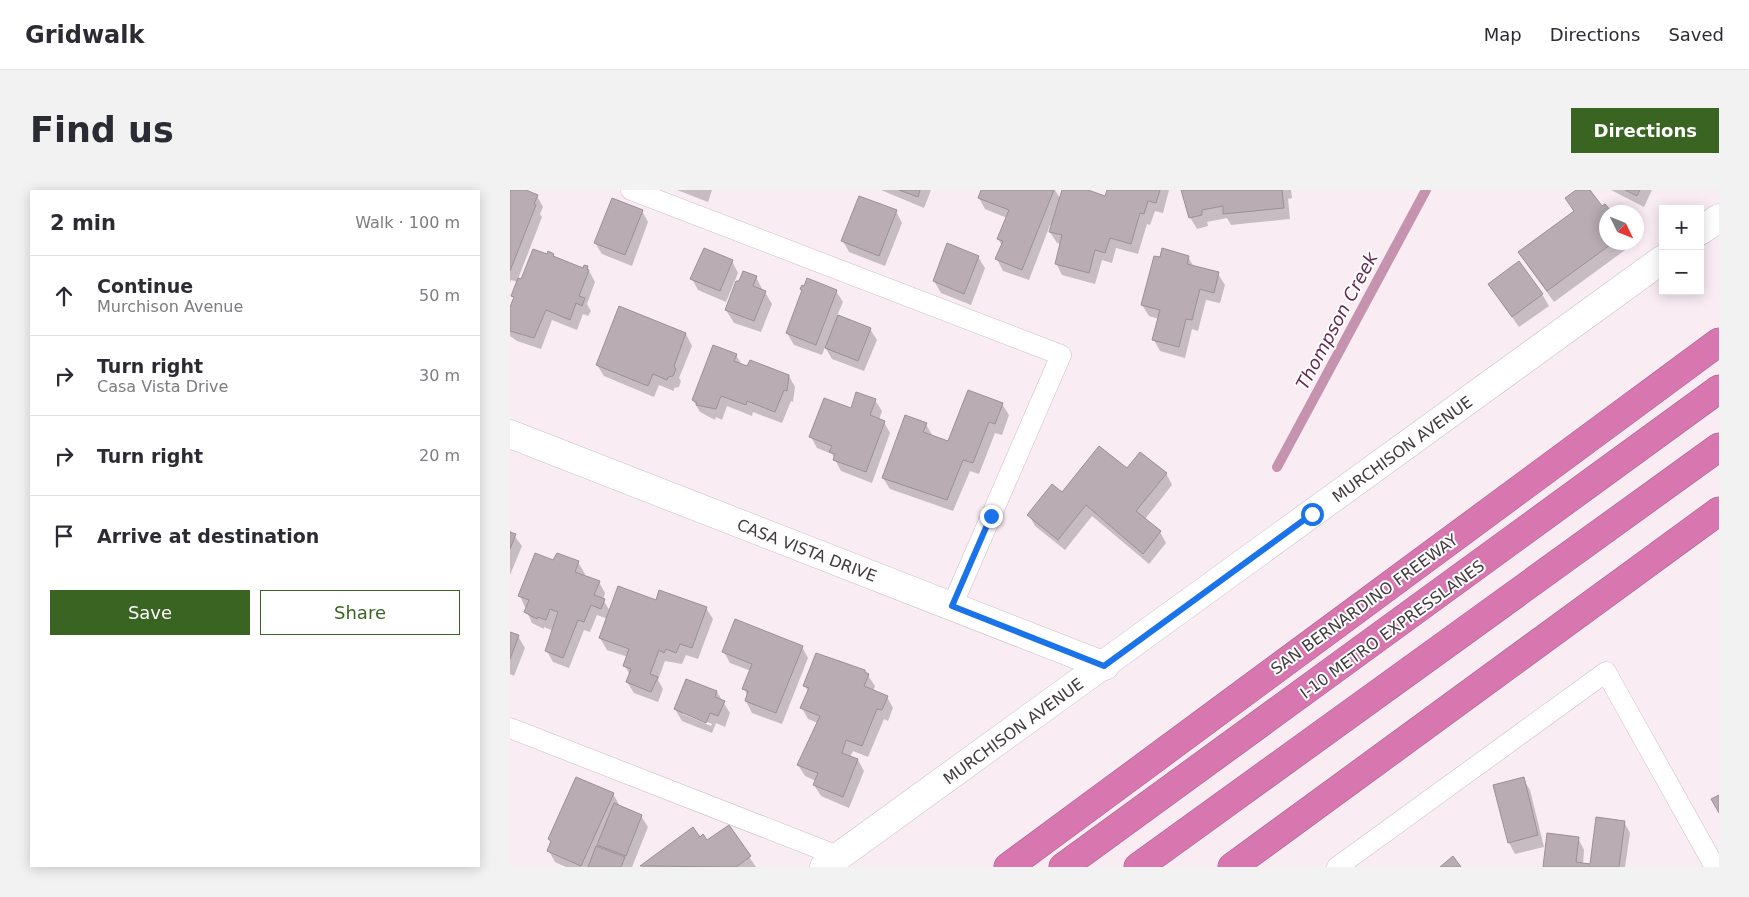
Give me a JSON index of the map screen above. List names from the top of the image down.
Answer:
{
  "streets": {
    "highway": ["SAN BERNARDINO FREEWAY", "I-10 METRO EXPRESSLANES"],
    "street": ["MURCHISON AVENUE", "CASA VISTA DRIVE"]
  },
  "crossings": [
    ["MURCHISON AVENUE", "CASA VISTA DRIVE"]
  ],
  "water": ["Thompson Creek"],
  "north": "bottom right",
  "page": {
    "header": "Gridwalk",
    "nav": ["Map", "Directions", "Saved"],
    "buttons": [
      "Directions",
      ["Save", "Share"]
    ],
    "title": "Find us",
    "heading": ["2 min", "Walk · 100 m"],
    "map_buttons": ["+", "−"],
    "list": [
      ["Continue", "Murchison Avenue", "50 m"],
      ["Turn right", "Casa Vista Drive", "30 m"],
      ["Turn right", "20 m"],
      "Arrive at destination"
    ]
  }
}
